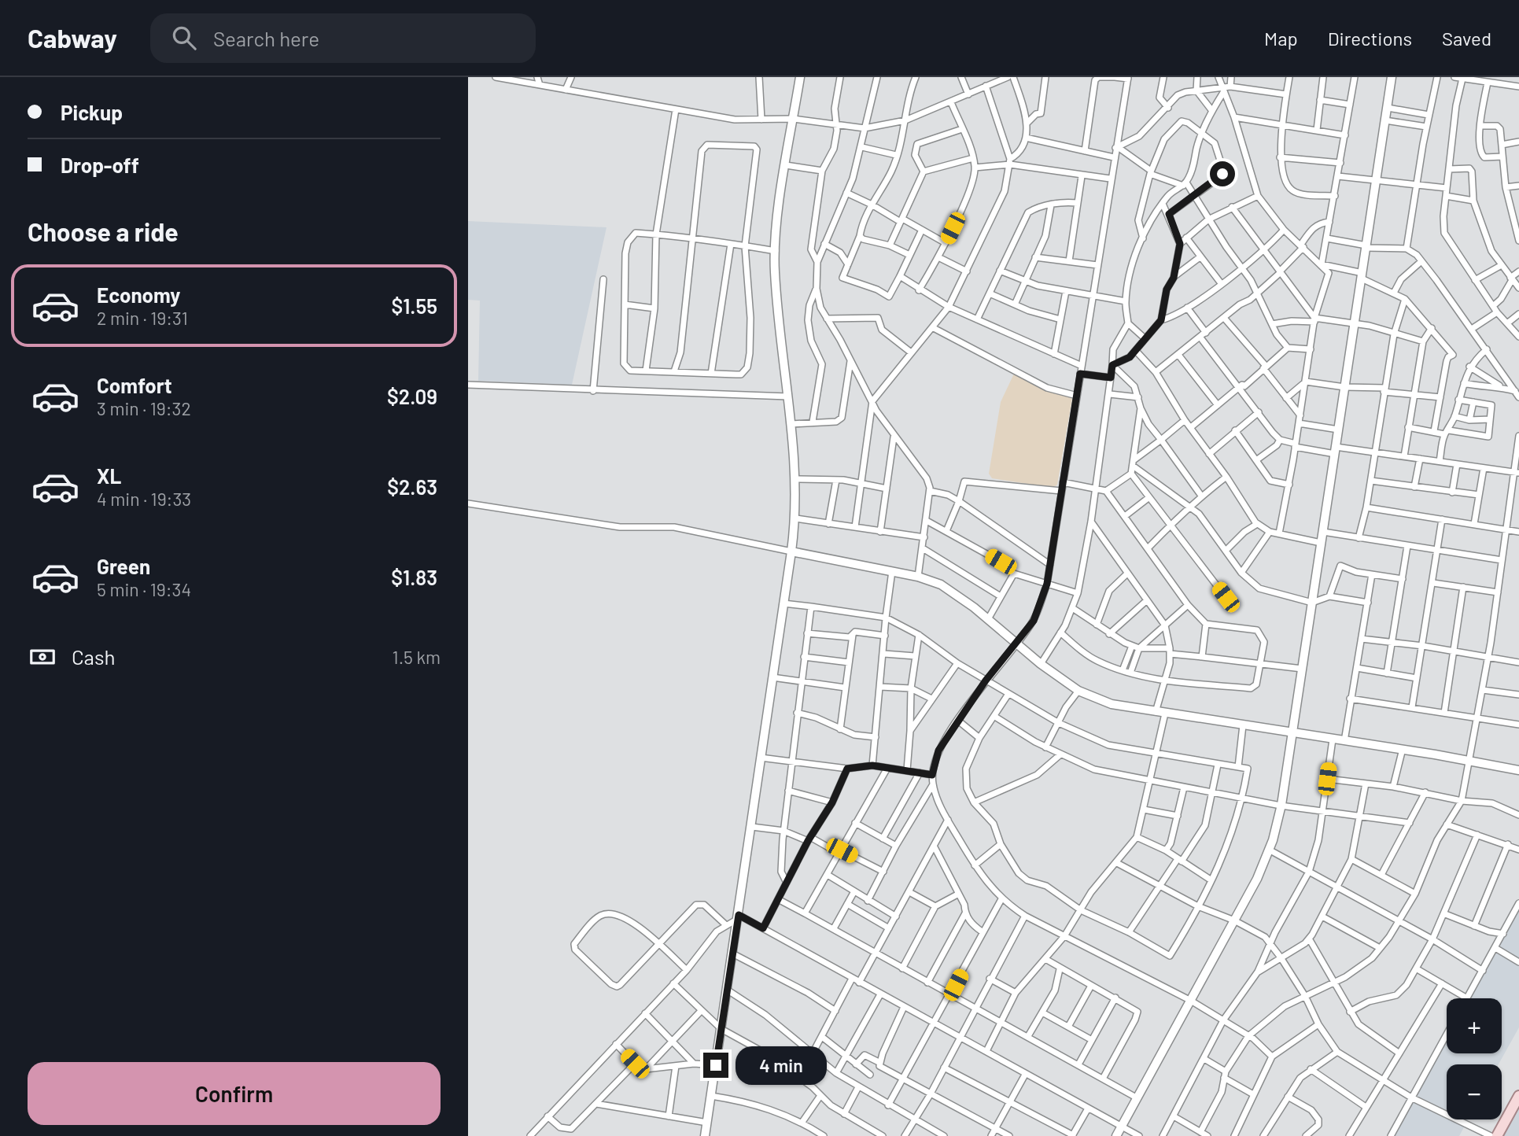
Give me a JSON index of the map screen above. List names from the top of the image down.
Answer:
{
  "page": {
    "header": "Cabway",
    "search": "Search here",
    "nav": ["Map", "Directions", "Saved"],
    "banner": ["Pickup", "Drop-off"],
    "heading": "Choose a ride",
    "list": [
      {
        "name": "Economy",
        "note": "2 min · 19:31",
        "value": "$1.55"
      },
      {
        "name": "Comfort",
        "note": "3 min · 19:32",
        "value": "$2.09"
      },
      {
        "name": "XL",
        "note": "4 min · 19:33",
        "value": "$2.63"
      },
      {
        "name": "Green",
        "note": "5 min · 19:34",
        "value": "$1.83"
      }
    ],
    "pay": ["Cash", "1.5 km"],
    "map_buttons": ["+", "−"],
    "bubble": "4 min",
    "buttons": "Confirm"
  }
}
